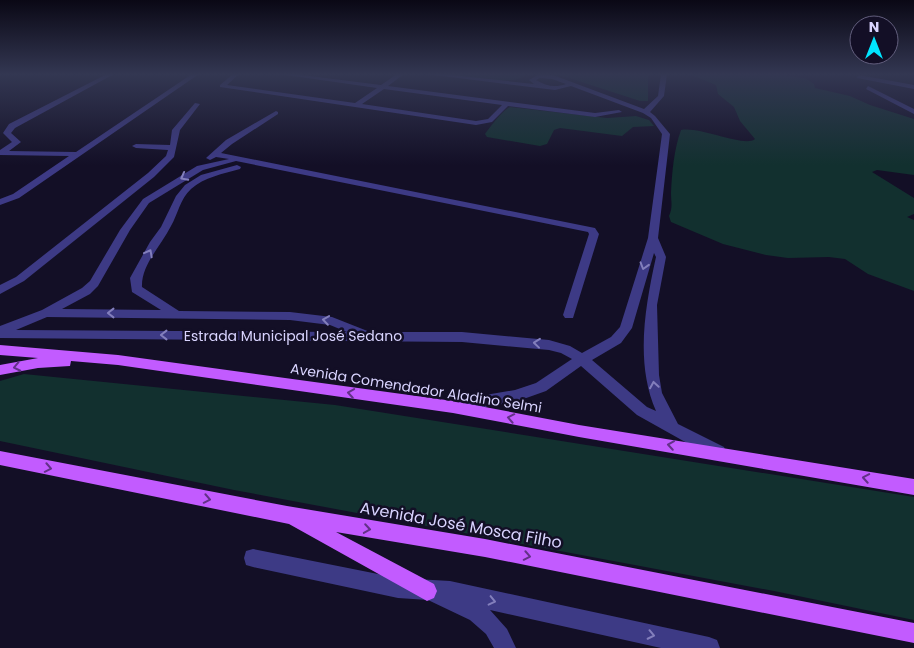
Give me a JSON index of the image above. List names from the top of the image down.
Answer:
{
  "streets": {
    "main road": ["Avenida Comendador Aladino Selmi", "Avenida José Mosca Filho"],
    "street": ["Estrada Municipal José Sedano"]
  },
  "crossings": [
    ["Estrada Municipal José Sedano", "Avenida Comendador Aladino Selmi"]
  ],
  "one_way": ["Avenida Comendador Aladino Selmi", "Avenida José Mosca Filho"],
  "north": "top"
}
